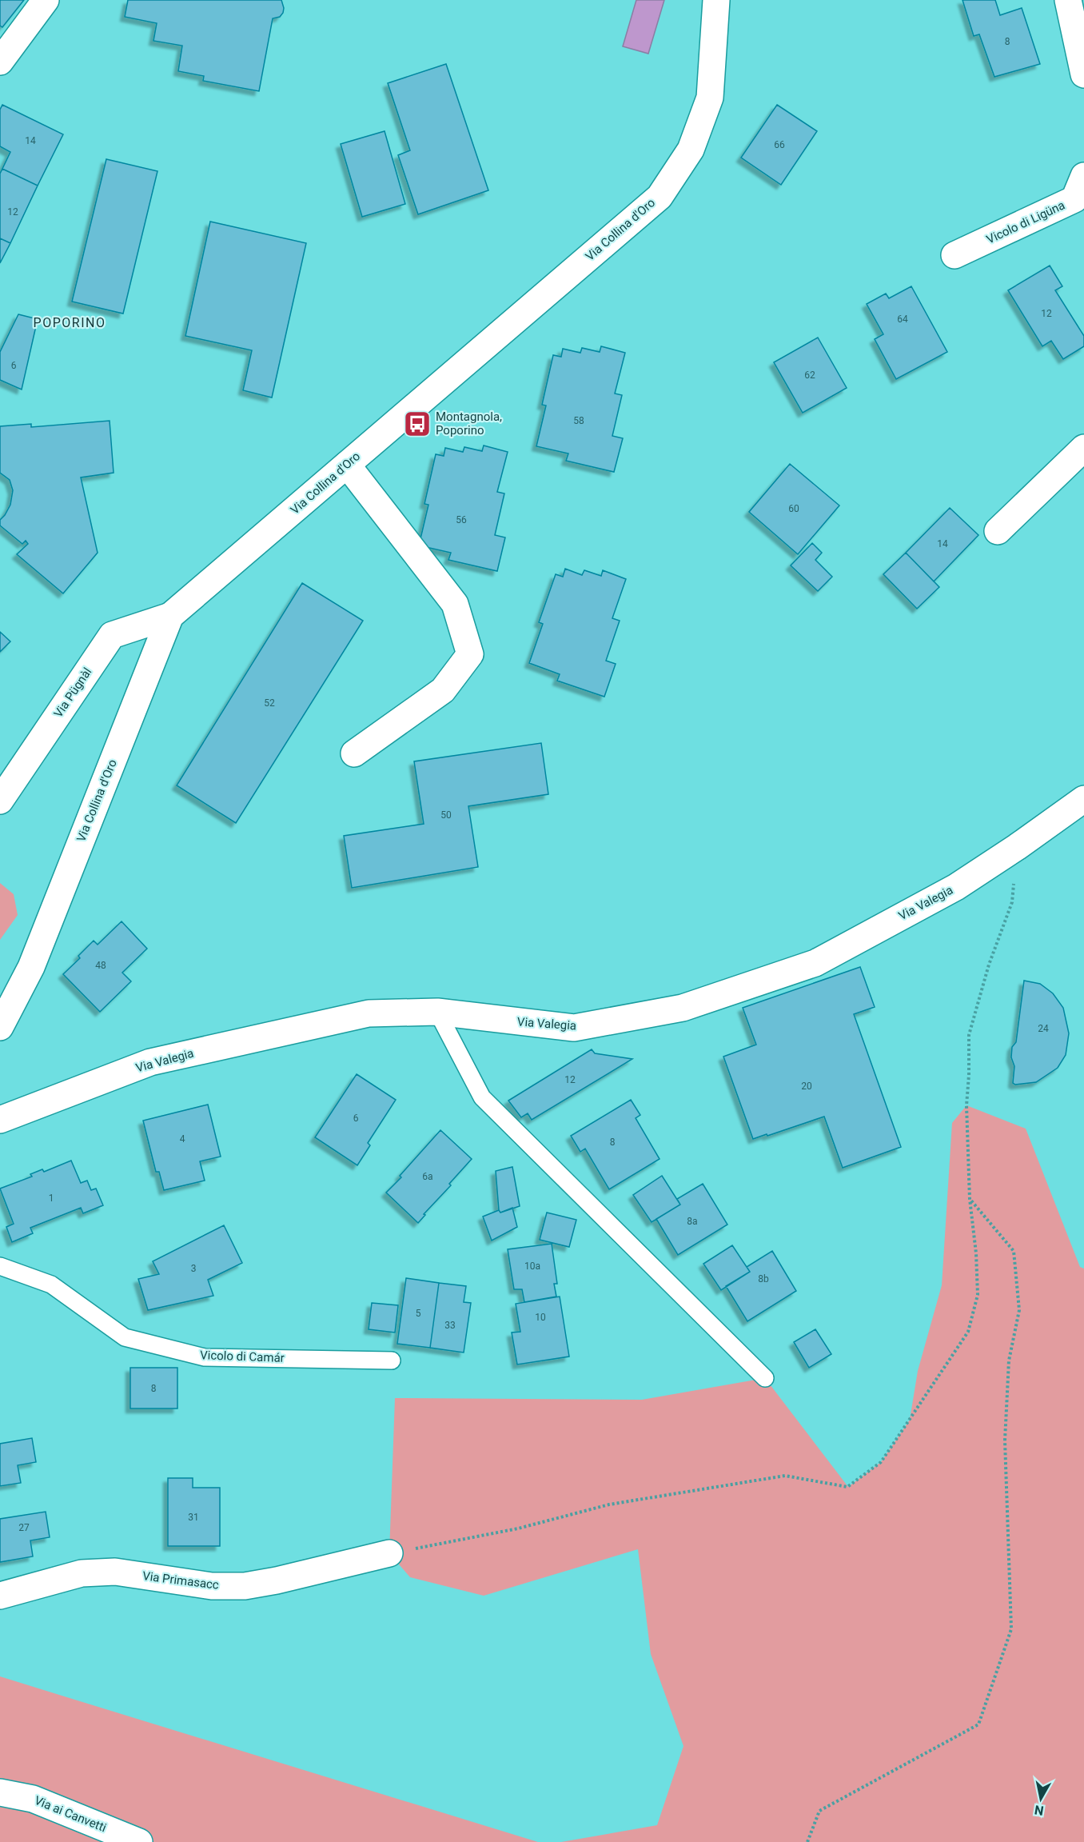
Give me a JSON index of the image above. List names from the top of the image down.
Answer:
{
  "streets": {
    "street": [
      "Vicolo di Ligüna",
      "Via Collina d'Oro",
      "Via Pügnàl",
      "Via Valegia",
      "Via Primasacc",
      "Via ai Canvetti"
    ],
    "lane": ["Vicolo di Camár"]
  },
  "crossings": [
    ["Via Collina d'Oro", "Via Pügnàl"]
  ],
  "districts": ["POPORINO"],
  "places": {
    "bus stop": ["Montagnola, Poporino"]
  },
  "house_numbers": [
    "8",
    "14",
    "66",
    "12",
    "12",
    "64",
    "6",
    "62",
    "58",
    "60",
    "56",
    "14",
    "52",
    "50",
    "48",
    "24",
    "12",
    "20",
    "6",
    "4",
    "8",
    "6a",
    "1",
    "8a",
    "10a",
    "3",
    "8b",
    "5",
    "10",
    "33",
    "8",
    "31",
    "27"
  ],
  "north": "bottom"
}
